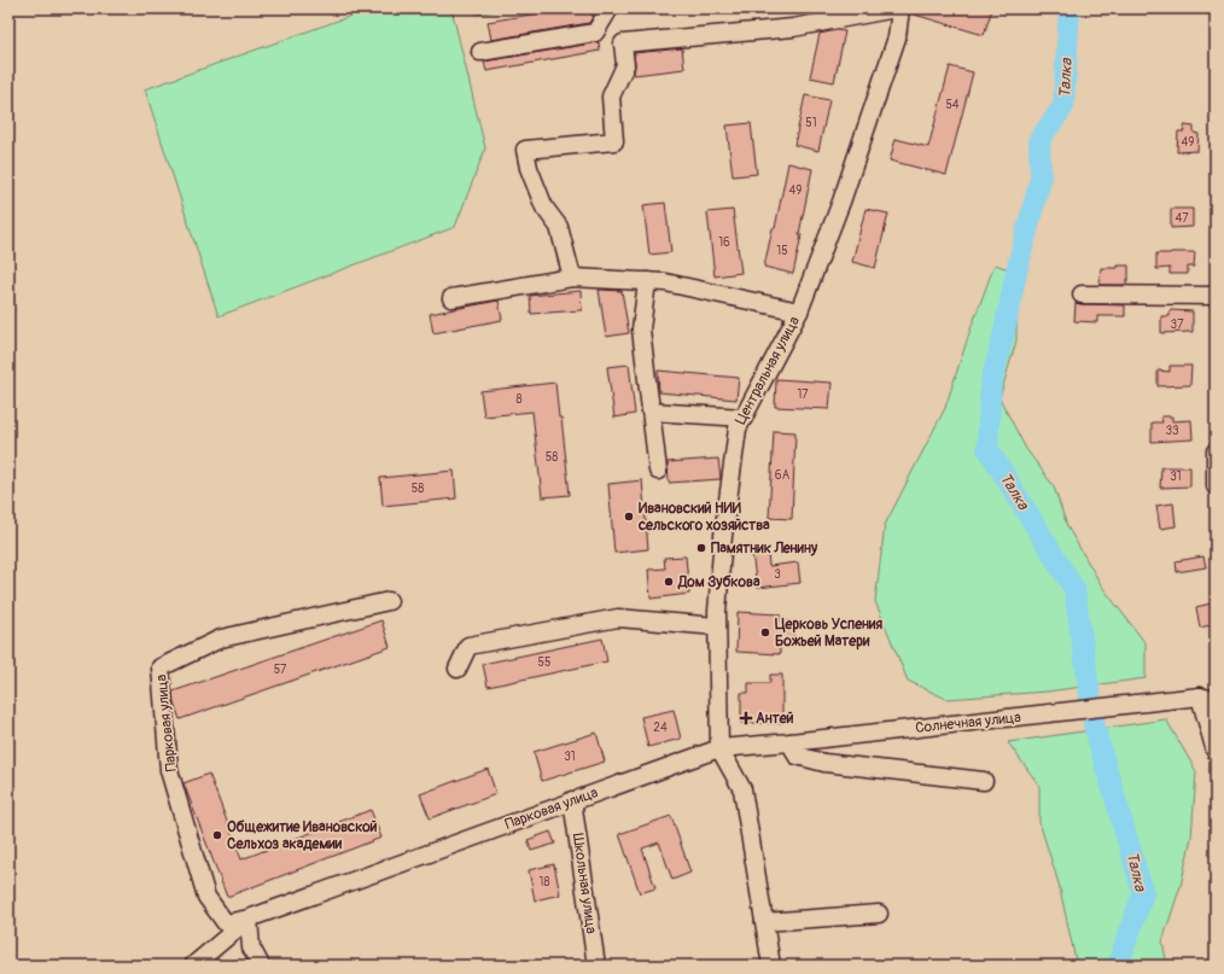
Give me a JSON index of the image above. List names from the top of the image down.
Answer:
{
  "streets": {
    "street": [
      "Центральная улица",
      "Парковая улица",
      "Солнечная улица",
      "Школьная улица"
    ]
  },
  "crossings": [
    ["Центральная улица", "Парковая улица"],
    ["Центральная улица", "Солнечная улица"],
    ["Парковая улица", "Солнечная улица"],
    ["Парковая улица", "Школьная улица"]
  ],
  "water": ["Талка"],
  "places": {
    "other": [
      "Ивановский НИИ сельского хозяйства",
      "Памятник Ленину",
      "Дом Зубкова",
      "Церковь Успения Божьей Матери",
      "Общежитие Ивановской Сельхоз академии"
    ],
    "health": ["Антей"]
  },
  "house_numbers": [
    "54",
    "51",
    "49",
    "49",
    "47",
    "16",
    "15",
    "37",
    "17",
    "8",
    "33",
    "58",
    "6А",
    "31",
    "58",
    "3",
    "55",
    "57",
    "24",
    "31",
    "18"
  ]
}
